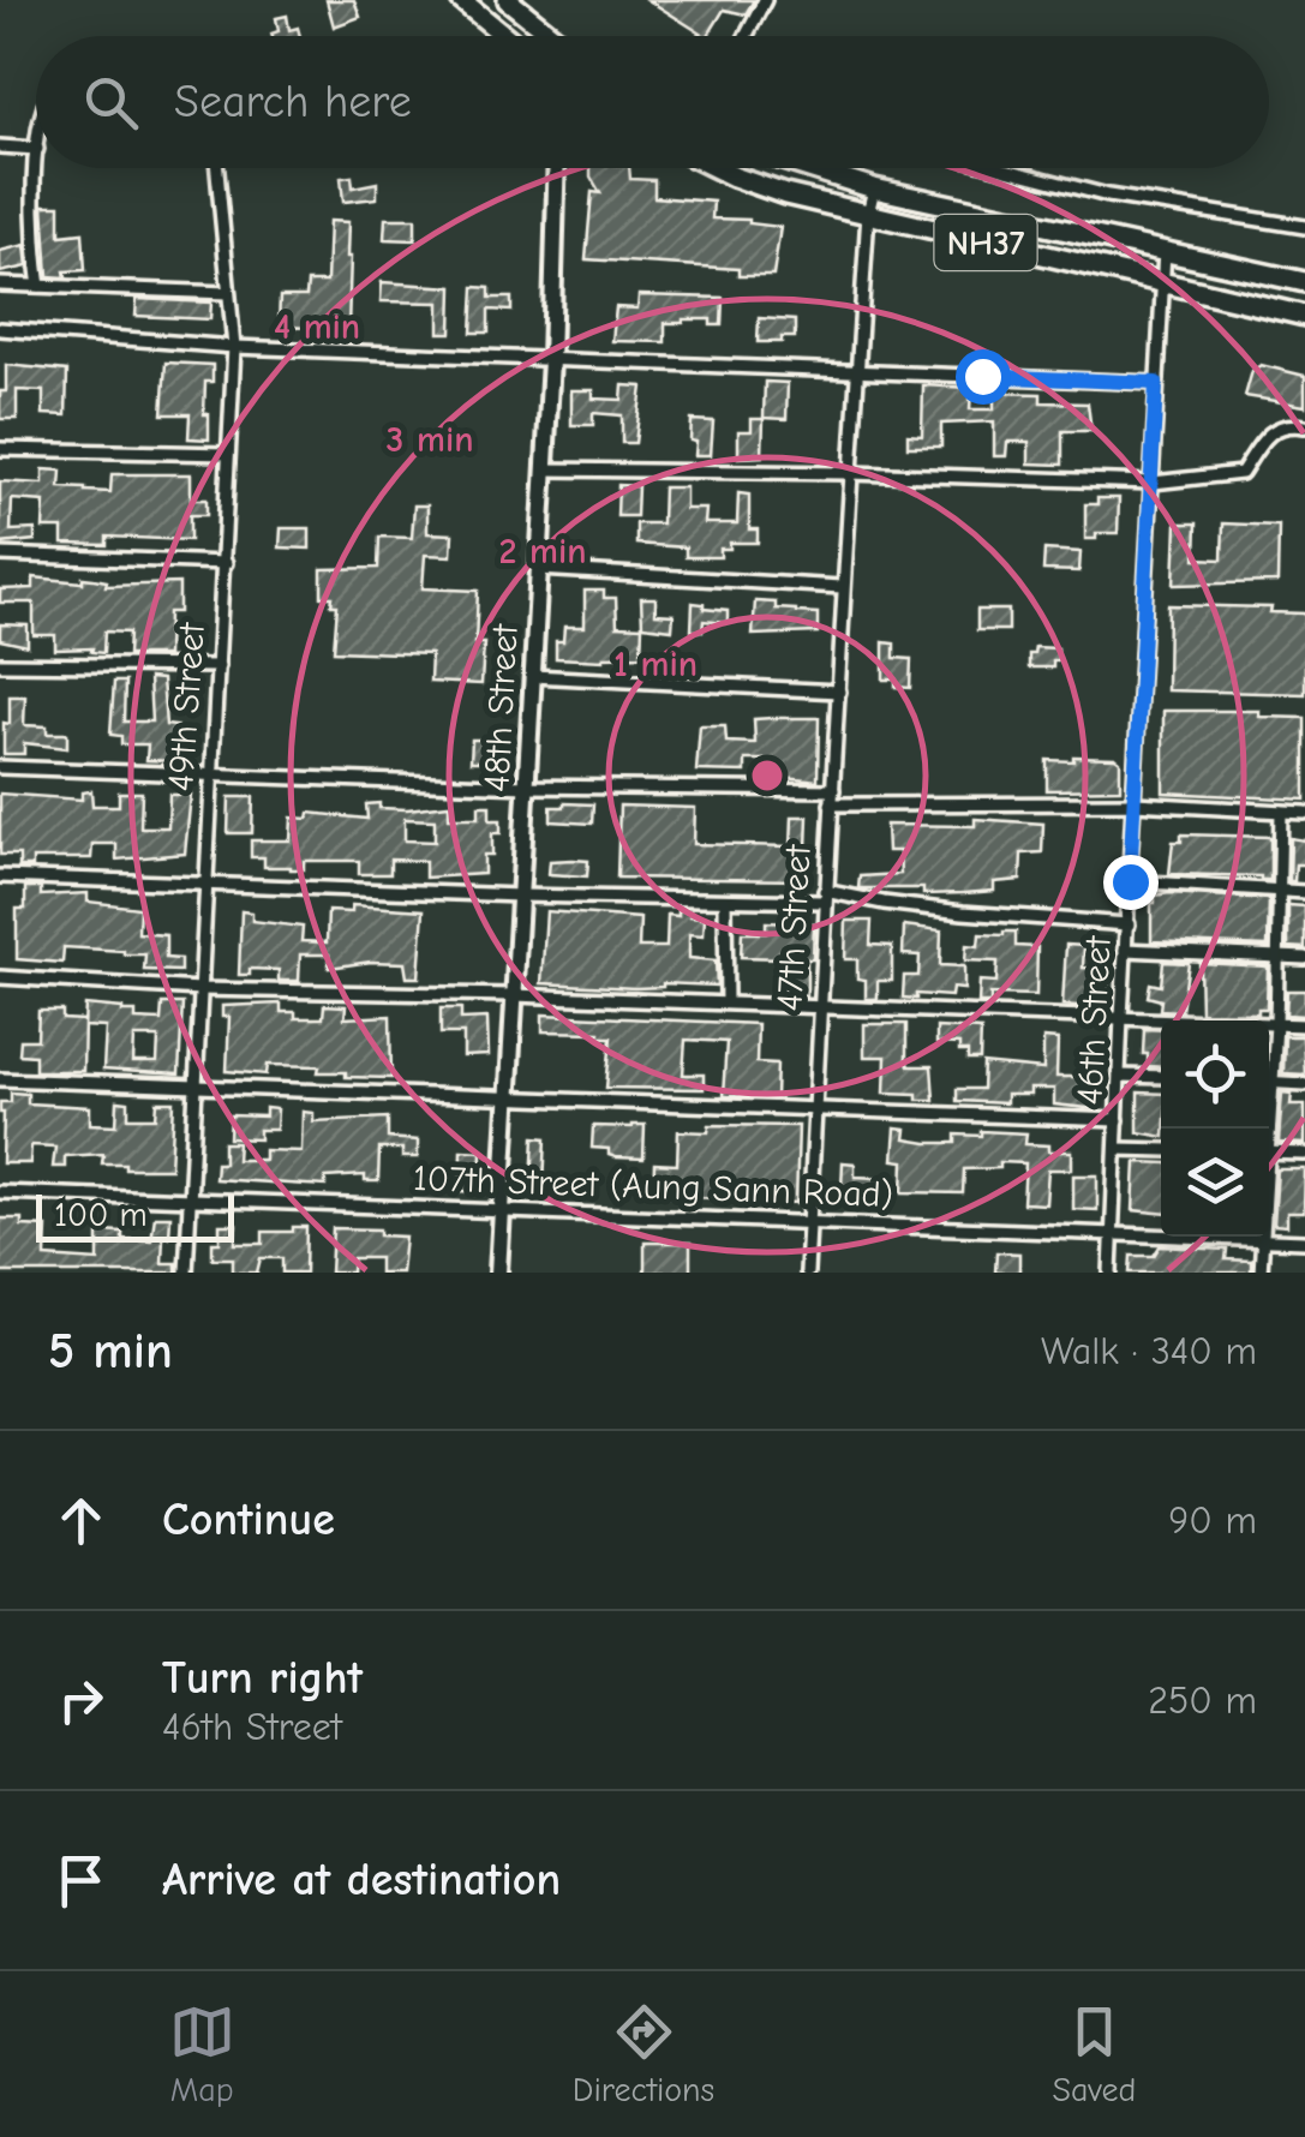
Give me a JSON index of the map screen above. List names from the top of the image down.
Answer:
{
  "streets": {
    "highway": ["NH37"],
    "main road": ["48th Street"],
    "street": [
      "49th Street",
      "47th Street",
      "46th Street",
      "107th Street (Aung Sann Road)"
    ]
  },
  "crossings": [
    ["NH37", "47th Street"],
    ["NH37", "46th Street"],
    ["49th Street", "107th Street (Aung Sann Road)"],
    ["48th Street", "107th Street (Aung Sann Road)"],
    ["47th Street", "107th Street (Aung Sann Road)"],
    ["46th Street", "107th Street (Aung Sann Road)"]
  ],
  "scale_bar": "100 m",
  "page": {
    "search": "Search here",
    "scale": "100 m",
    "heading": ["5 min", "Walk · 340 m"],
    "list": [
      ["Continue", "90 m"],
      ["Turn right", "46th Street", "250 m"],
      "Arrive at destination"
    ],
    "nav": ["Map", "Directions", "Saved"]
  },
  "rings": [
    "4 min",
    "3 min",
    "2 min",
    "1 min"
  ]
}
